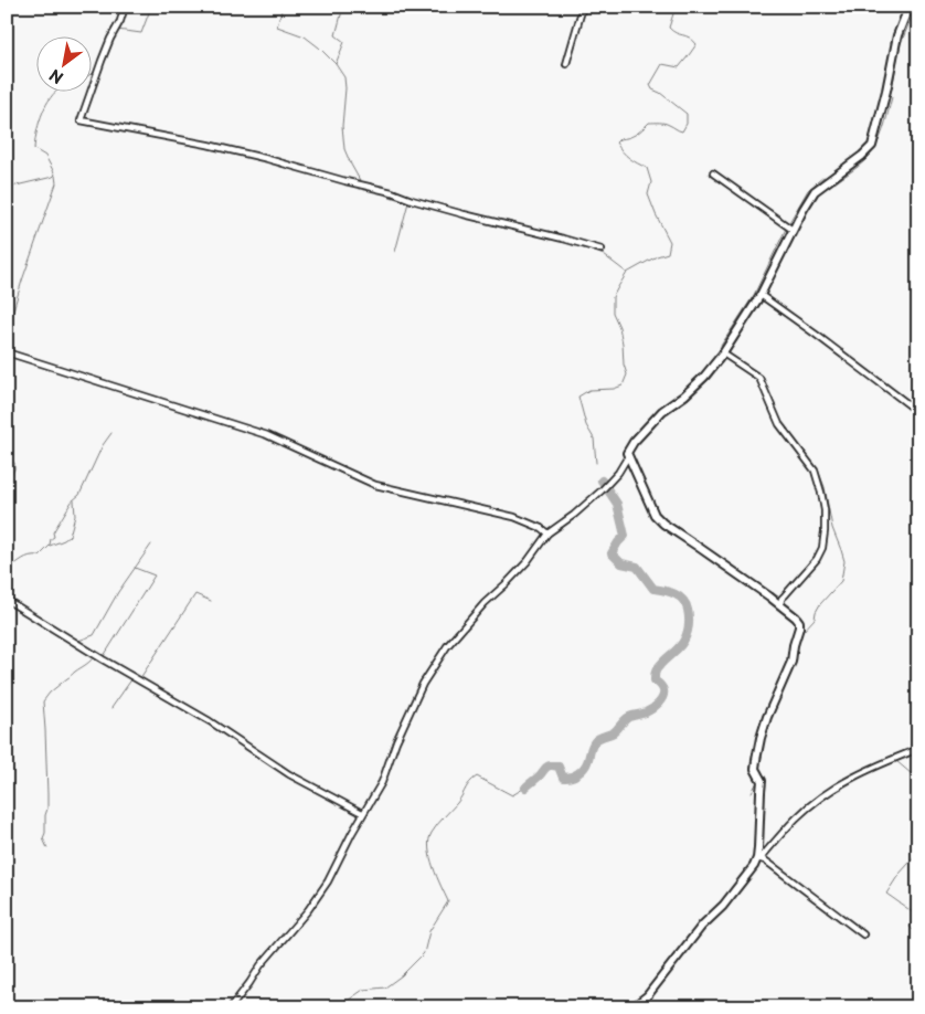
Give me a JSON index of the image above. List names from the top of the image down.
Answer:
{
  "north": "bottom left"
}
